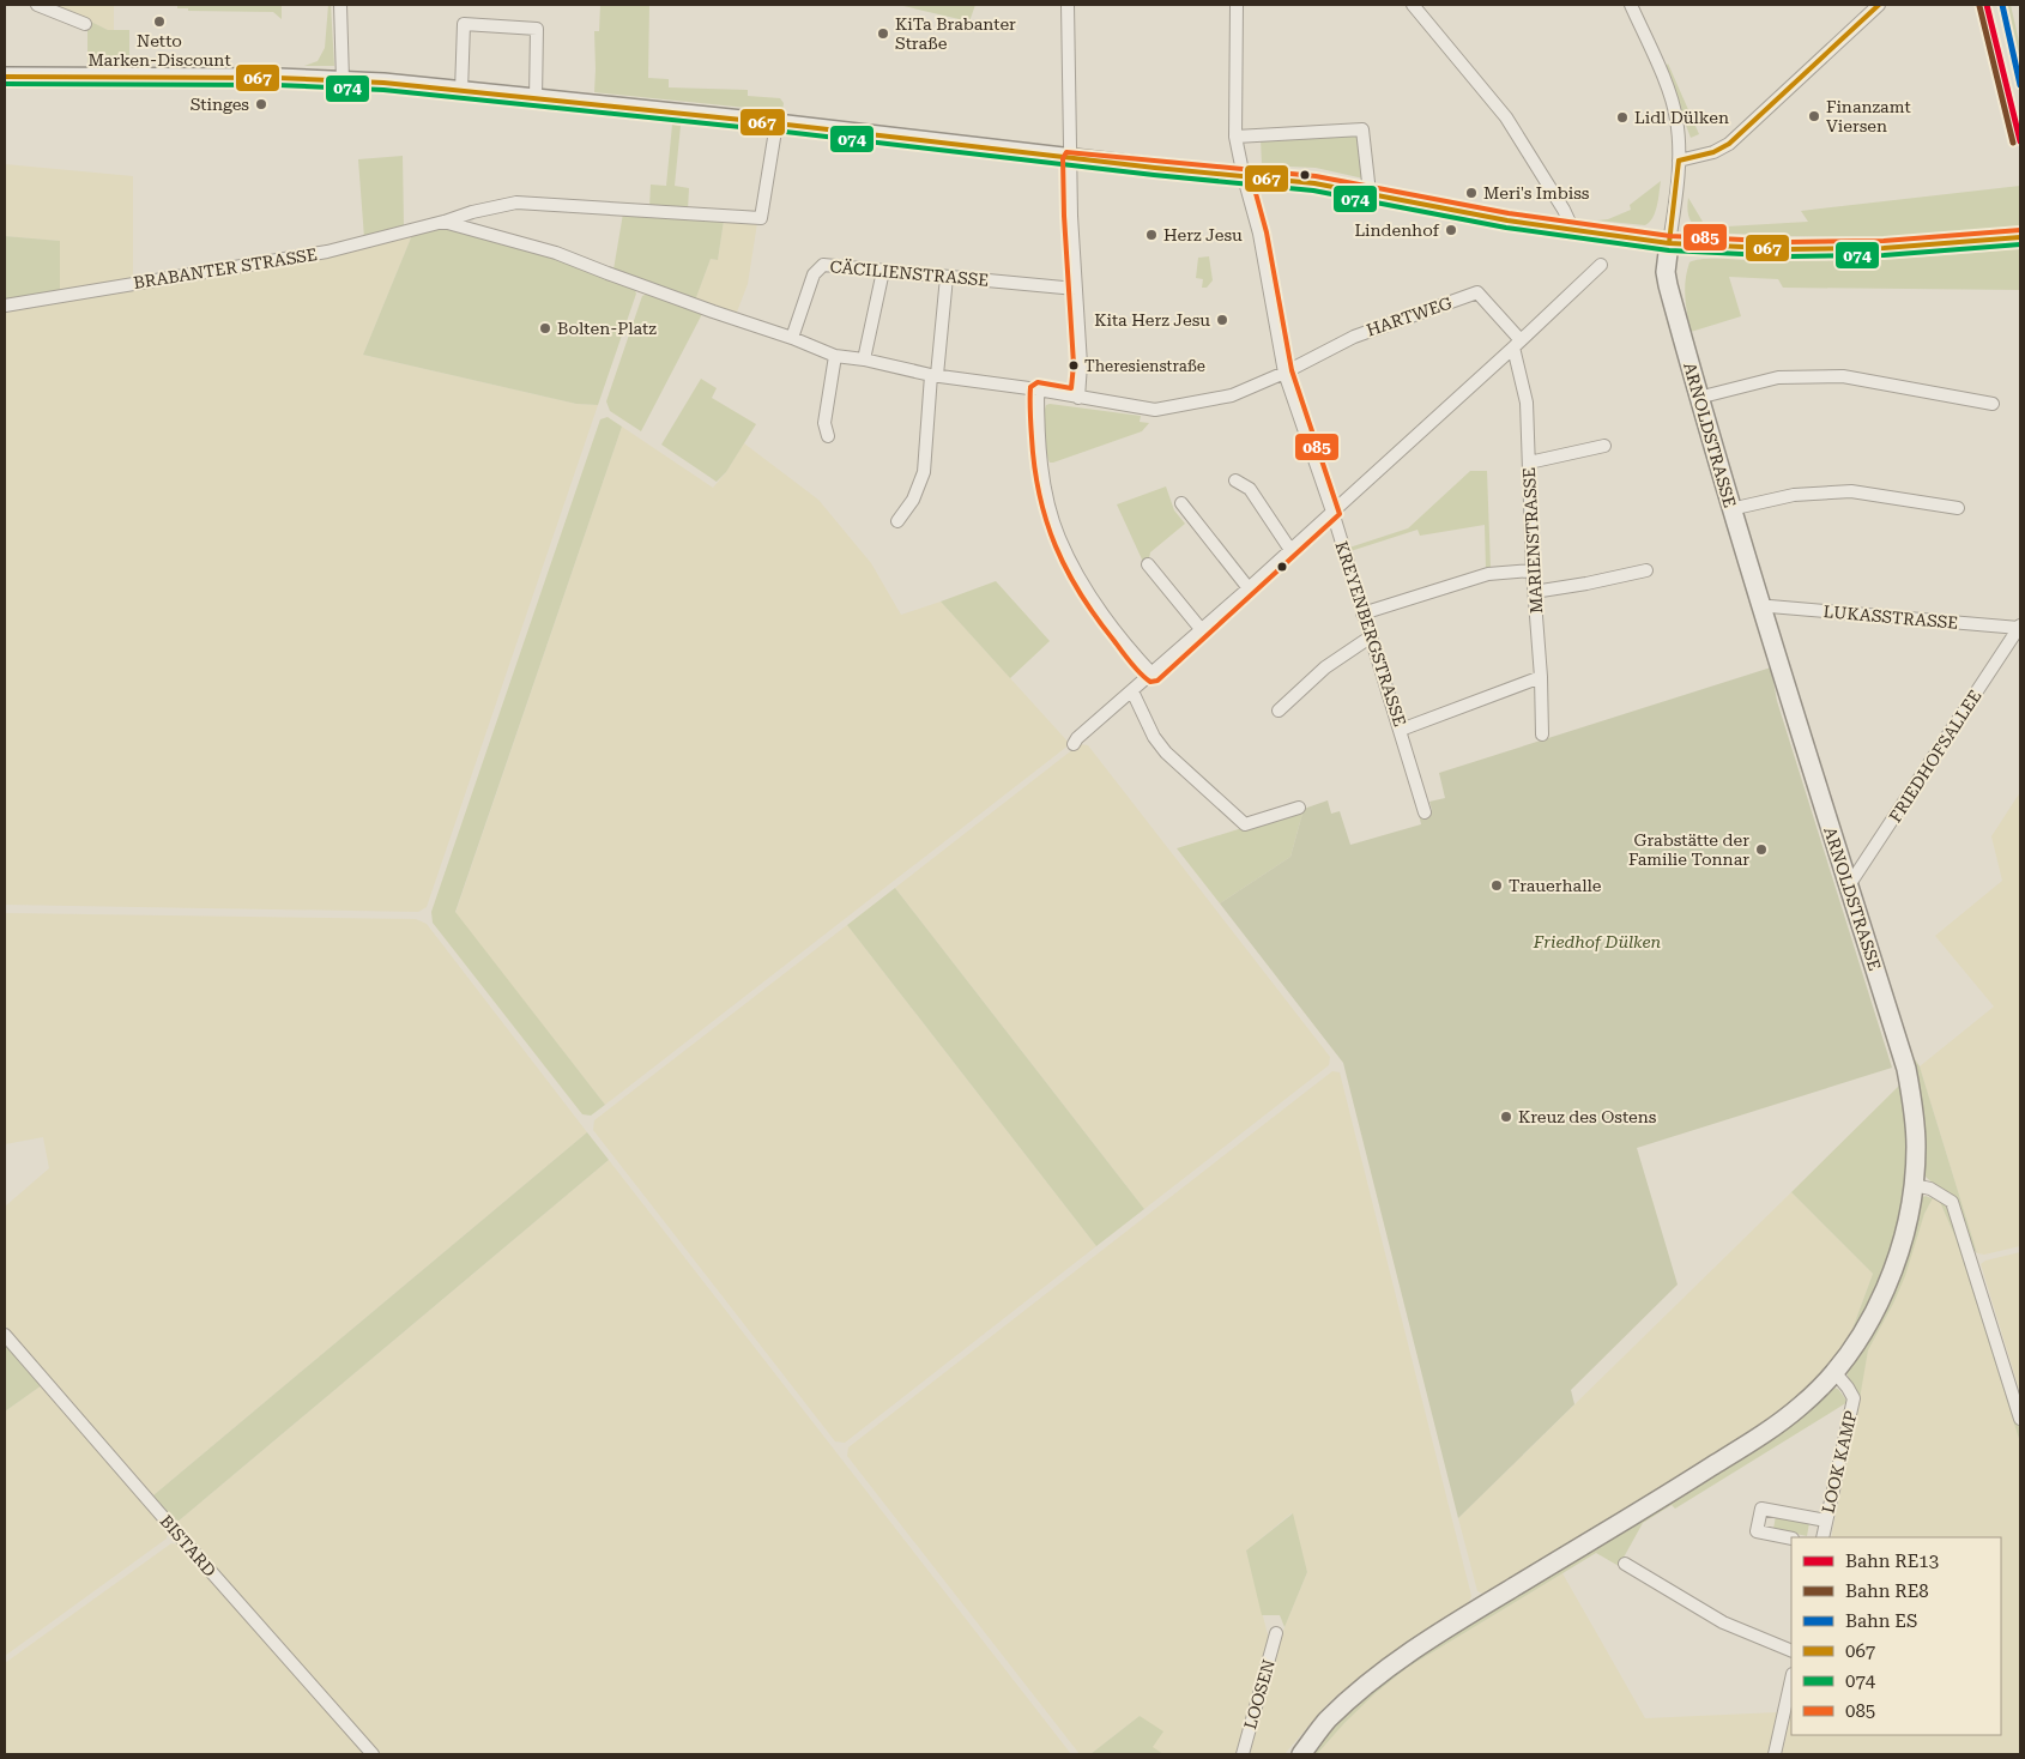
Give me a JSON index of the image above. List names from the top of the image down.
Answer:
{
  "streets": {
    "main road": ["ARNOLDSTRASSE"],
    "street": [
      "BRABANTER STRASSE",
      "CÄCILIENSTRASSE",
      "HARTWEG",
      "MARIENSTRASSE",
      "LUKASSTRASSE",
      "KREYENBERGSTRASSE",
      "FRIEDHOFSALLEE",
      "LOOK KAMP",
      "BISTARD",
      "LOOSEN"
    ]
  },
  "crossings": [
    ["BRABANTER STRASSE", "CÄCILIENSTRASSE"],
    ["BRABANTER STRASSE", "HARTWEG"],
    ["BRABANTER STRASSE", "KREYENBERGSTRASSE"],
    ["HARTWEG", "MARIENSTRASSE"],
    ["HARTWEG", "KREYENBERGSTRASSE"],
    ["ARNOLDSTRASSE", "LUKASSTRASSE"],
    ["ARNOLDSTRASSE", "FRIEDHOFSALLEE"],
    ["ARNOLDSTRASSE", "LOOK KAMP"],
    ["LUKASSTRASSE", "FRIEDHOFSALLEE"]
  ],
  "parks": ["Friedhof Dülken"],
  "places": [
    "Netto Marken-Discount",
    "KiTa Brabanter Straße",
    "Stinges",
    "Finanzamt Viersen",
    "Lidl Dülken",
    "Meri's Imbiss",
    "Lindenhof",
    "Herz Jesu",
    "Kita Herz Jesu",
    "Bolten-Platz",
    "Theresienstraße",
    "Grabstätte der Familie Tonnar",
    "Trauerhalle",
    "Kreuz des Ostens"
  ],
  "lines": [
    "rail line RE13",
    "rail line ES",
    "transit line 067",
    "rail line RE8",
    "transit line 074",
    "transit line 085"
  ],
  "legend": [
    "Bahn RE13",
    "Bahn RE8",
    "Bahn ES",
    "067",
    "074",
    "085"
  ]
}
